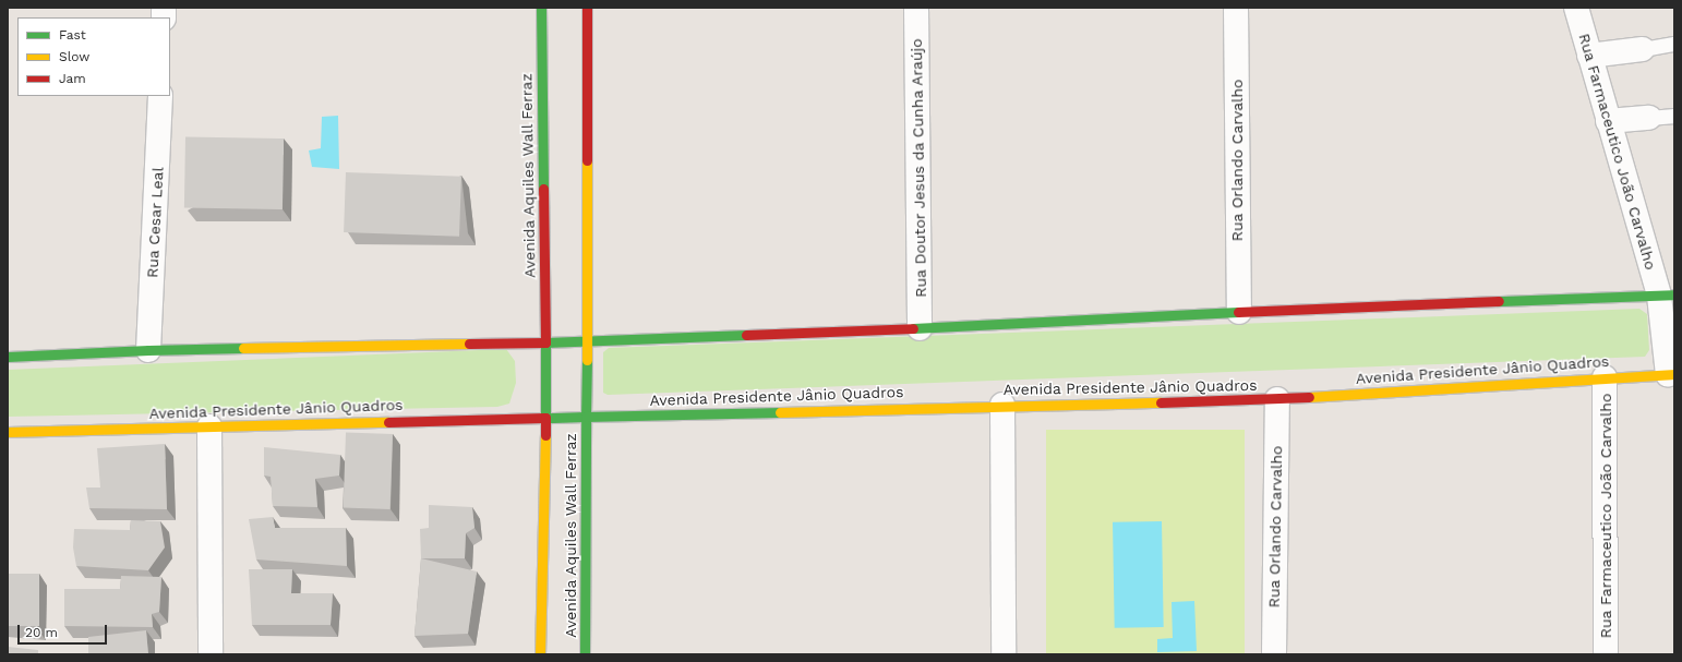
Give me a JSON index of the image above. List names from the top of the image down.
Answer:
{
  "streets": {
    "street": [
      "Rua Farmaceutico João Carvalho",
      "Rua Orlando Carvalho",
      "Rua Doutor Jesus da Cunha Araújo",
      "Avenida Aquiles Wall Ferraz",
      "Rua Cesar Leal",
      "Avenida Presidente Jânio Quadros"
    ]
  },
  "crossings": [
    ["Rua Farmaceutico João Carvalho", "Avenida Presidente Jânio Quadros"],
    ["Rua Orlando Carvalho", "Avenida Presidente Jânio Quadros"],
    ["Avenida Aquiles Wall Ferraz", "Avenida Presidente Jânio Quadros"]
  ],
  "legend": ["Fast", "Slow", "Jam"],
  "scale_bar": "20 m"
}
